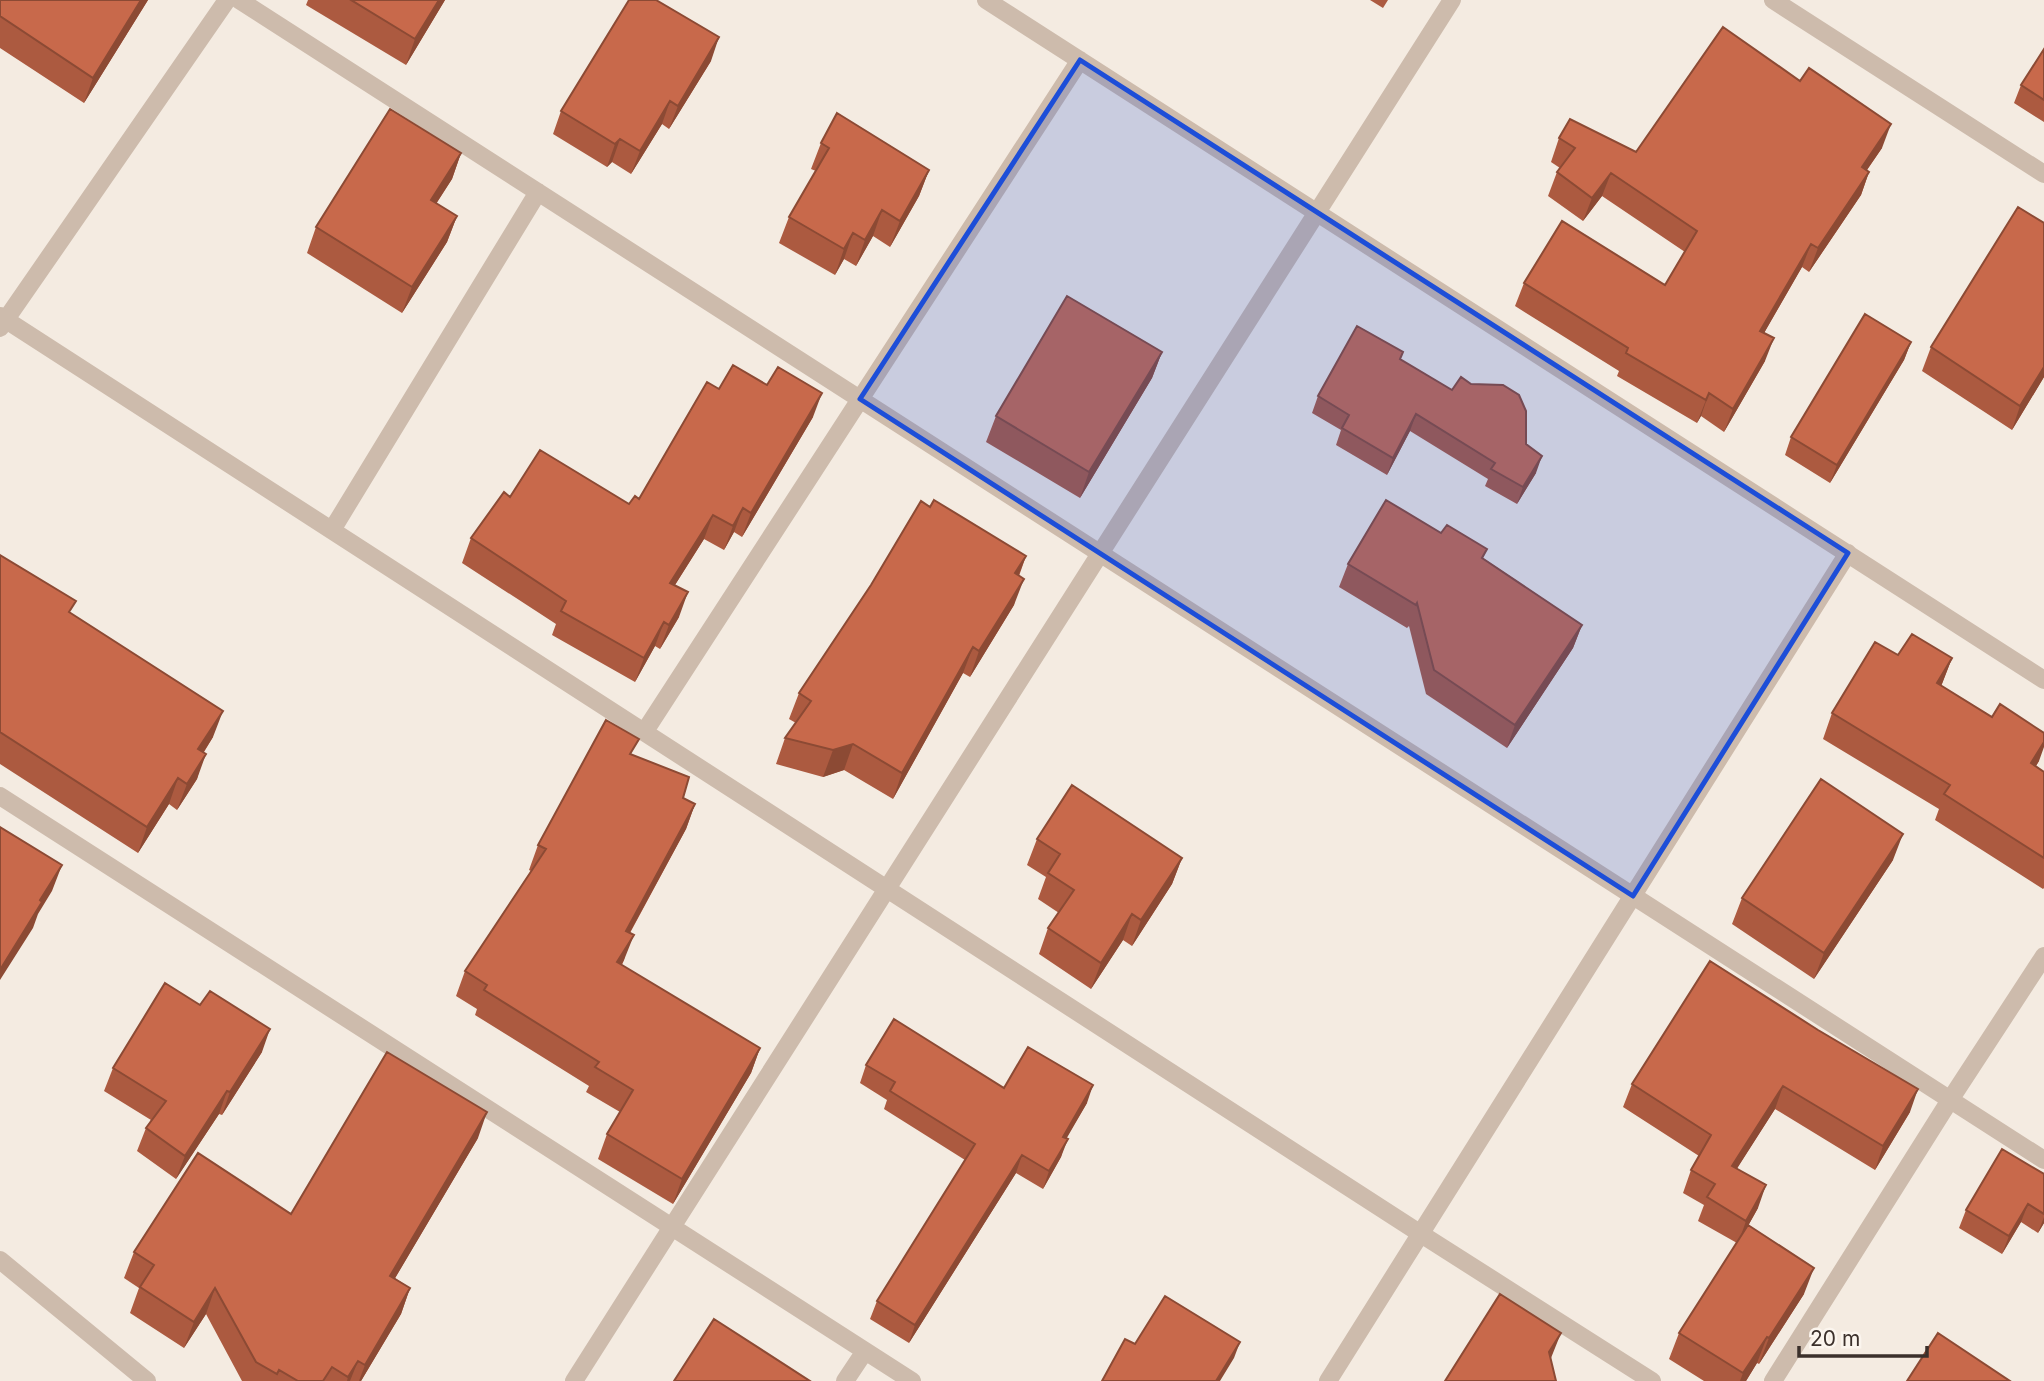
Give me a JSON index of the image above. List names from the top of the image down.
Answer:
{
  "scale_bar": "20 m"
}
